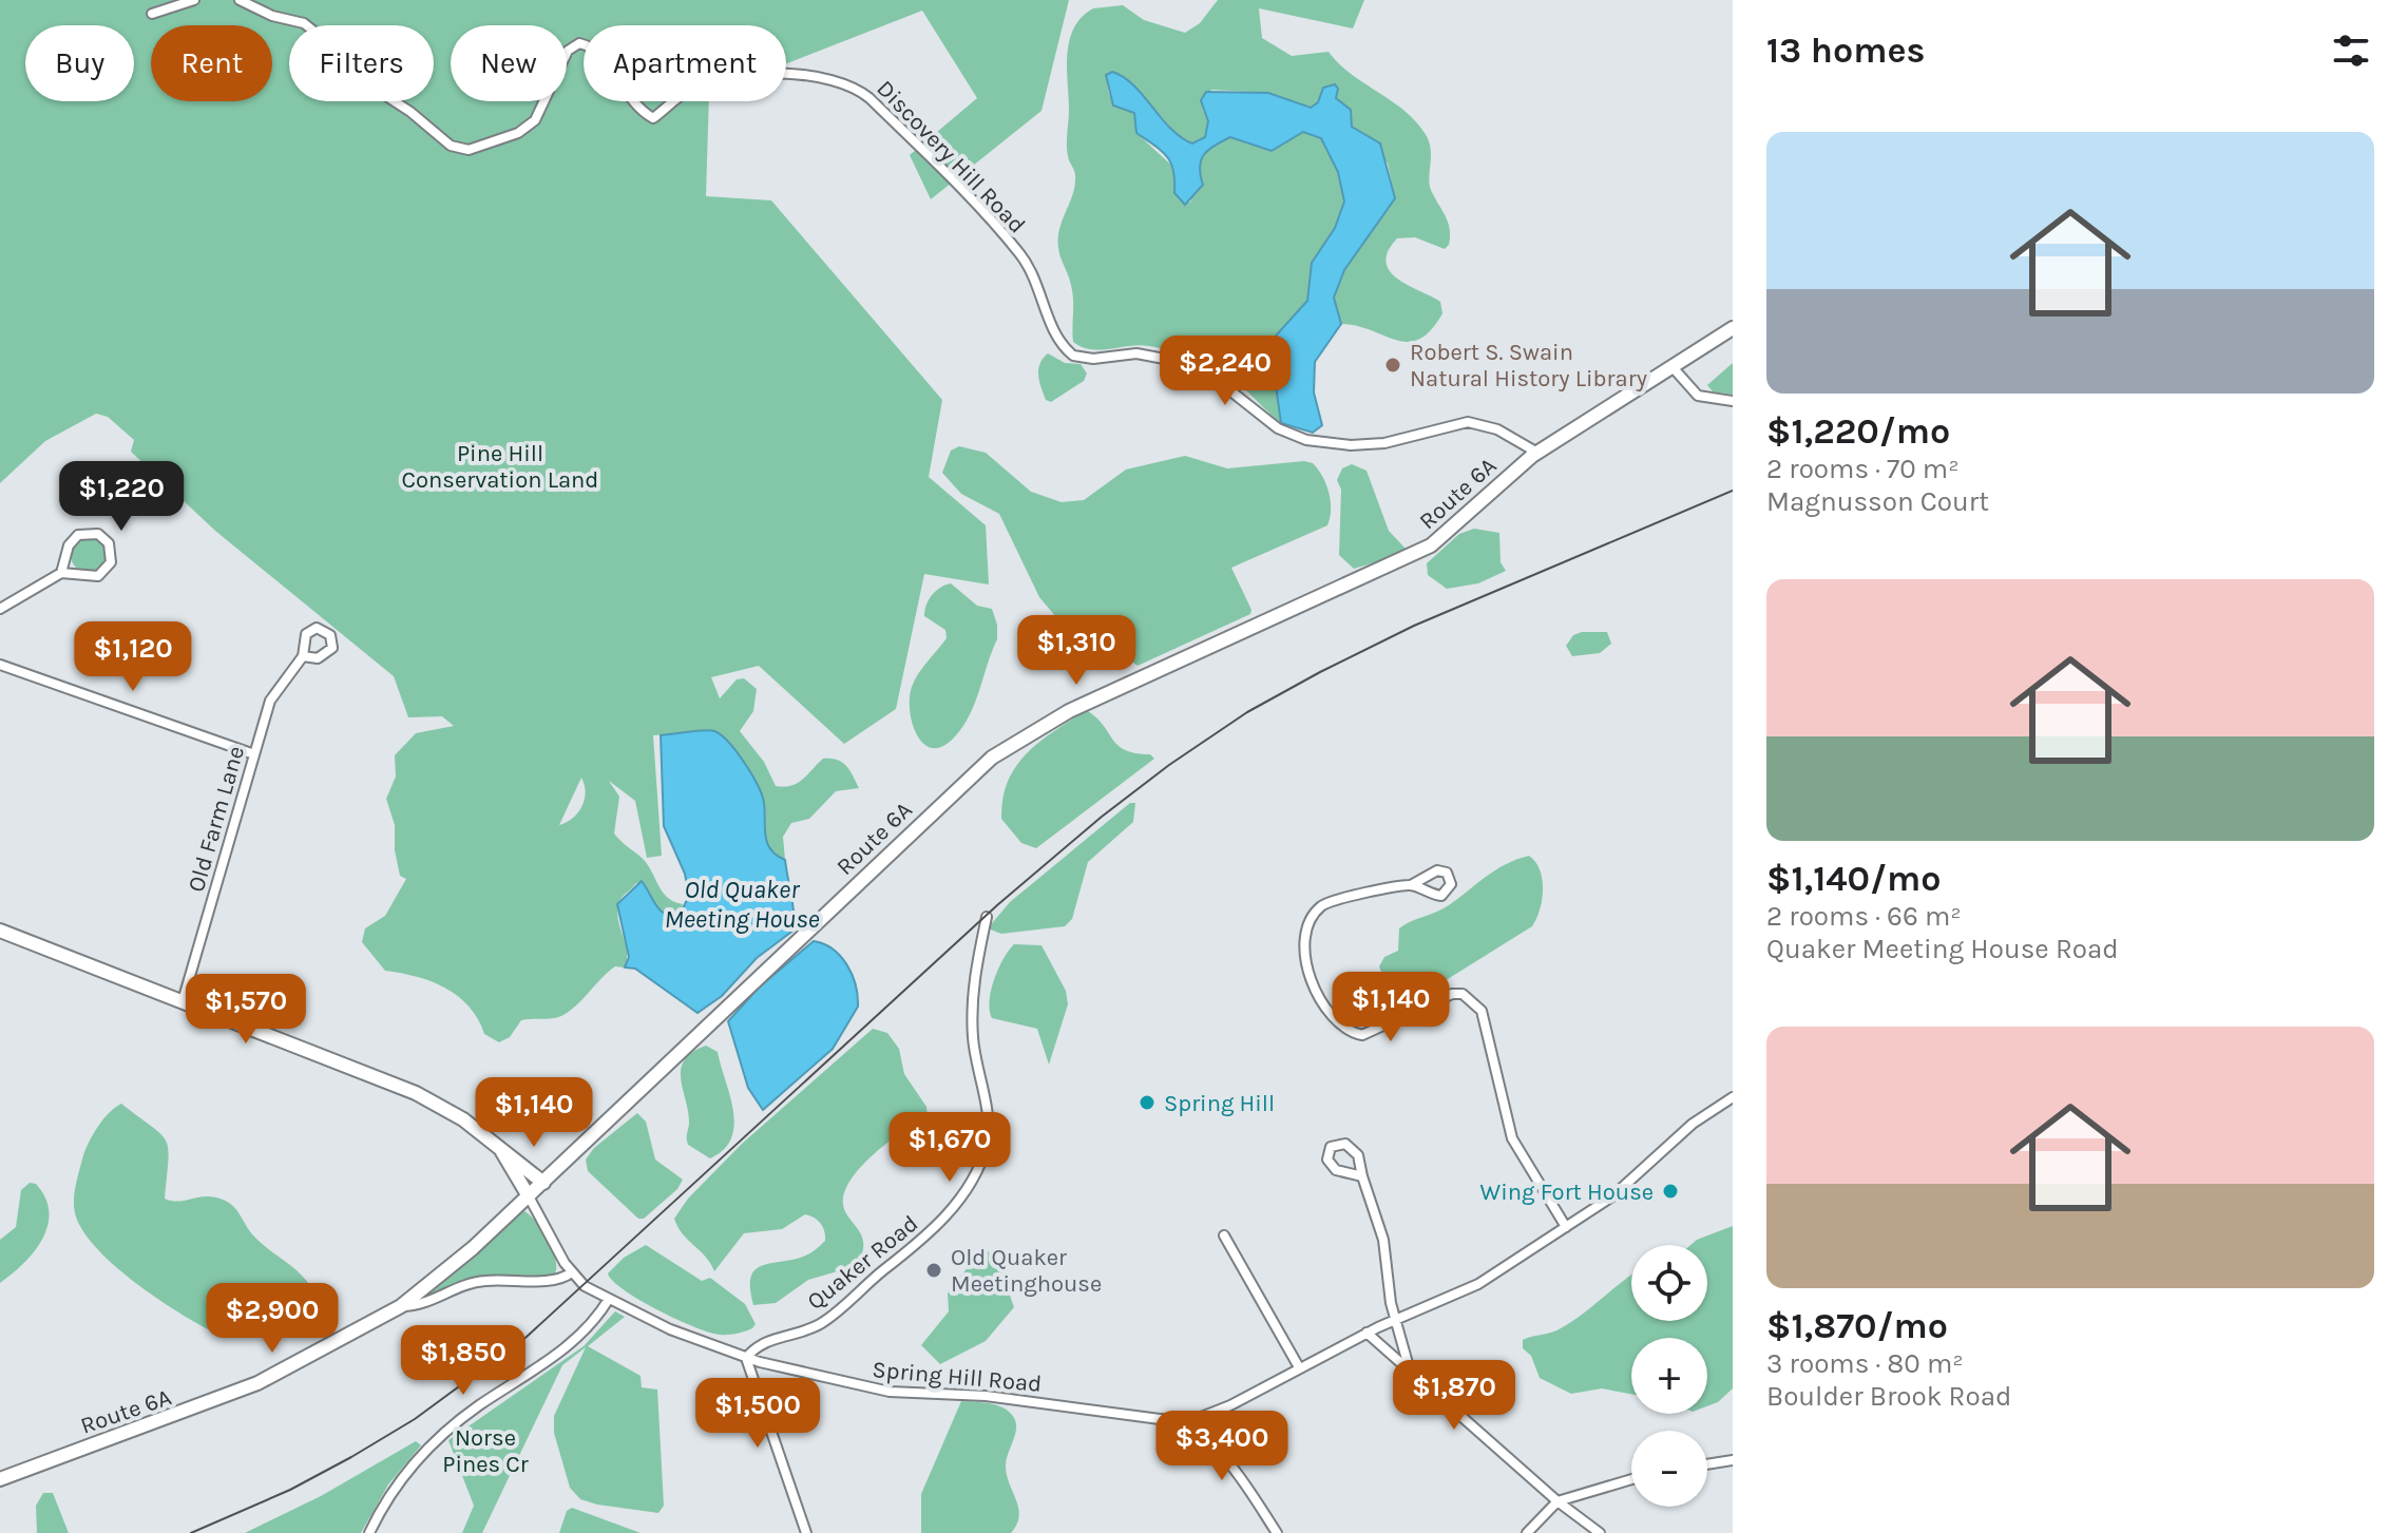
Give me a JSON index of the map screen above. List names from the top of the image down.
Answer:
{
  "streets": {
    "main road": ["Route 6A"],
    "street": [
      "Discovery Hill Road",
      "Old Farm Lane",
      "Quaker Road",
      "Spring Hill Road"
    ]
  },
  "crossings": [
    ["Discovery Hill Road", "Route 6A"],
    ["Route 6A", "Spring Hill Road"],
    ["Quaker Road", "Spring Hill Road"]
  ],
  "water": ["Old Quaker Meeting House"],
  "parks": ["Pine Hill Conservation Land", "Norse Pines Cr"],
  "places": [
    "Robert S. Swain Natural History Library",
    "Spring Hill",
    "Wing Fort House",
    "Old Quaker Meetinghouse"
  ],
  "page": {
    "heading": "13 homes",
    "chip": [
      "Buy",
      "Rent",
      "Filters",
      "New",
      "Apartment"
    ],
    "list": [
      {
        "name": "$1,220/mo",
        "note": "2 rooms · 70 m² · Magnusson Court"
      },
      {
        "name": "$1,140/mo",
        "note": "2 rooms · 66 m² · Quaker Meeting House Road"
      },
      {
        "name": "$1,870/mo",
        "note": "3 rooms · 80 m² · Boulder Brook Road"
      }
    ],
    "price": [
      "$2,240",
      "$1,220",
      "$1,310",
      "$1,120",
      "$1,140",
      "$1,570",
      "$1,140",
      "$1,670",
      "$2,900",
      "$1,850",
      "$1,870",
      "$1,500",
      "$3,400"
    ],
    "map_buttons": ["+", "−"]
  }
}
